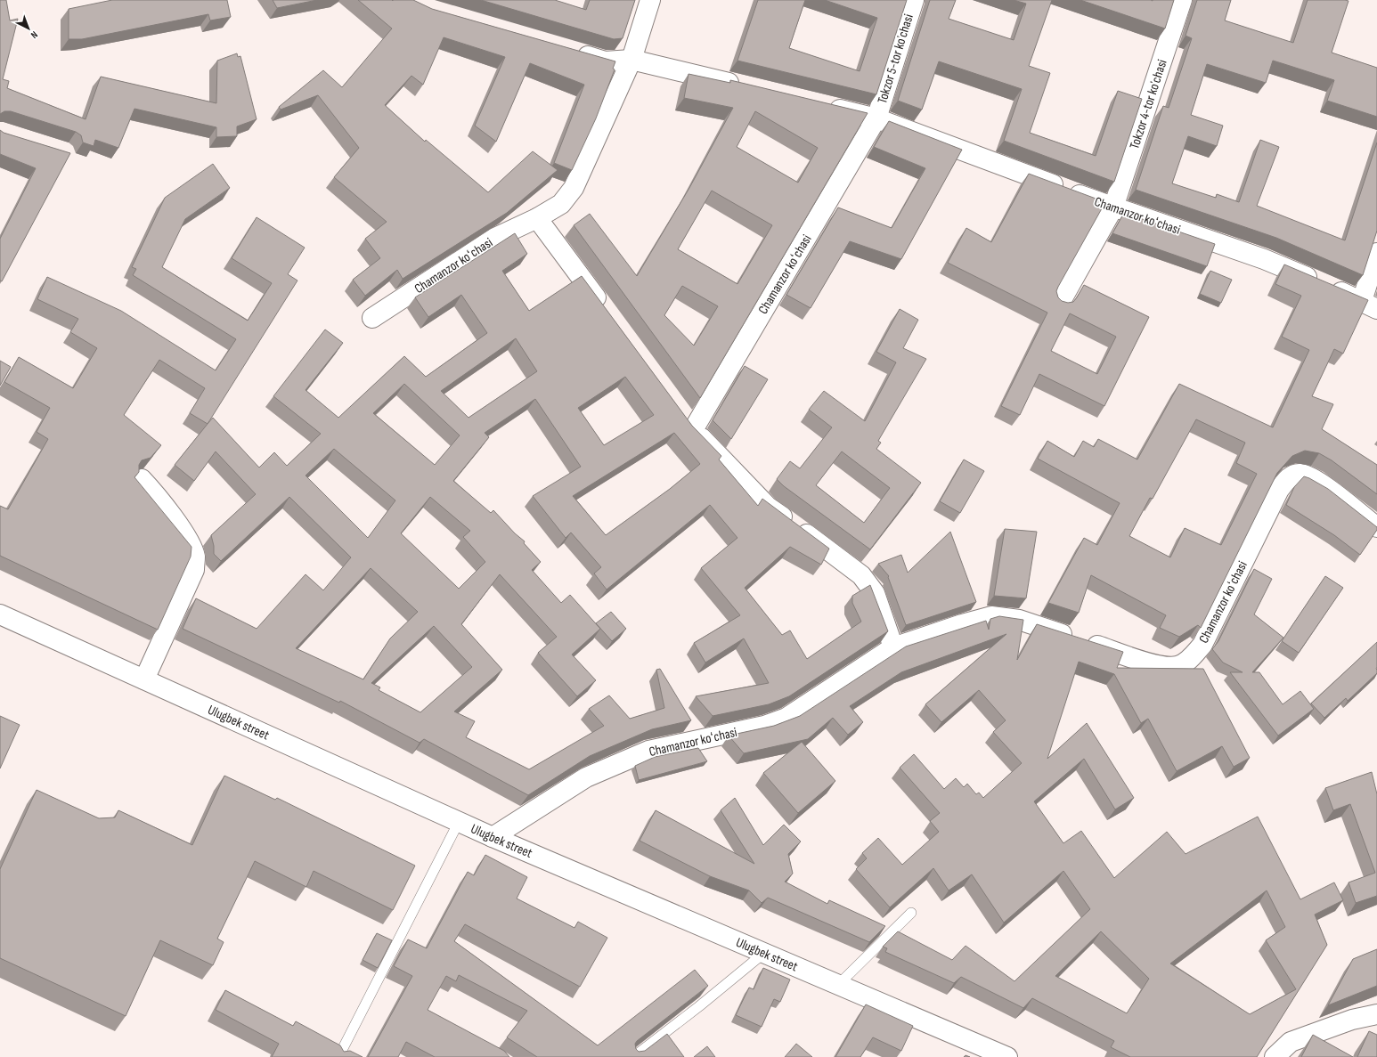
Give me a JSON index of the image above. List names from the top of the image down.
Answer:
{
  "streets": {
    "street": [
      "Tokzor 5-tor koʼchasi",
      "Tokzor 4-tor koʼchasi",
      "Chamanzor koʻchasi",
      "Ulugbek street"
    ]
  },
  "crossings": [
    ["Tokzor 5-tor koʼchasi", "Chamanzor koʻchasi"],
    ["Tokzor 4-tor koʼchasi", "Chamanzor koʻchasi"],
    ["Chamanzor koʻchasi", "Ulugbek street"]
  ],
  "north": "bottom right"
}
